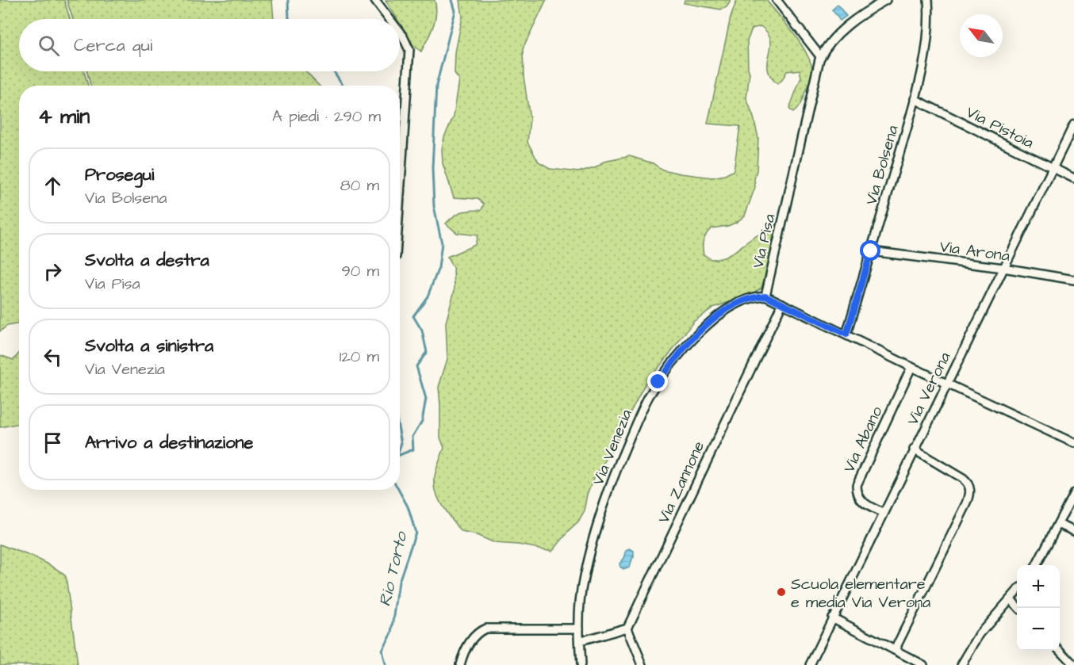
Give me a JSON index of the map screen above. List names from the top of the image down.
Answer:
{
  "streets": {
    "street": [
      "Via Pistoia",
      "Via Bolsena",
      "Via Pisa",
      "Via Arona",
      "Via Verona",
      "Via Abano",
      "Via Venezia",
      "Via Zannone"
    ]
  },
  "crossings": [
    ["Via Pistoia", "Via Bolsena"],
    ["Via Pistoia", "Via Verona"],
    ["Via Bolsena", "Via Arona"],
    ["Via Pisa", "Via Venezia"],
    ["Via Arona", "Via Verona"],
    ["Via Verona", "Via Abano"]
  ],
  "water": ["Rio Torto"],
  "places": ["Scuola elementare e media Via Verona"],
  "north": "top left",
  "page": {
    "search": "Cerca qui",
    "heading": ["4 min", "A piedi · 290 m"],
    "list": [
      ["Prosegui", "Via Bolsena", "80 m"],
      ["Svolta a destra", "Via Pisa", "90 m"],
      ["Svolta a sinistra", "Via Venezia", "120 m"],
      "Arrivo a destinazione"
    ],
    "map_buttons": ["+", "−"]
  }
}
